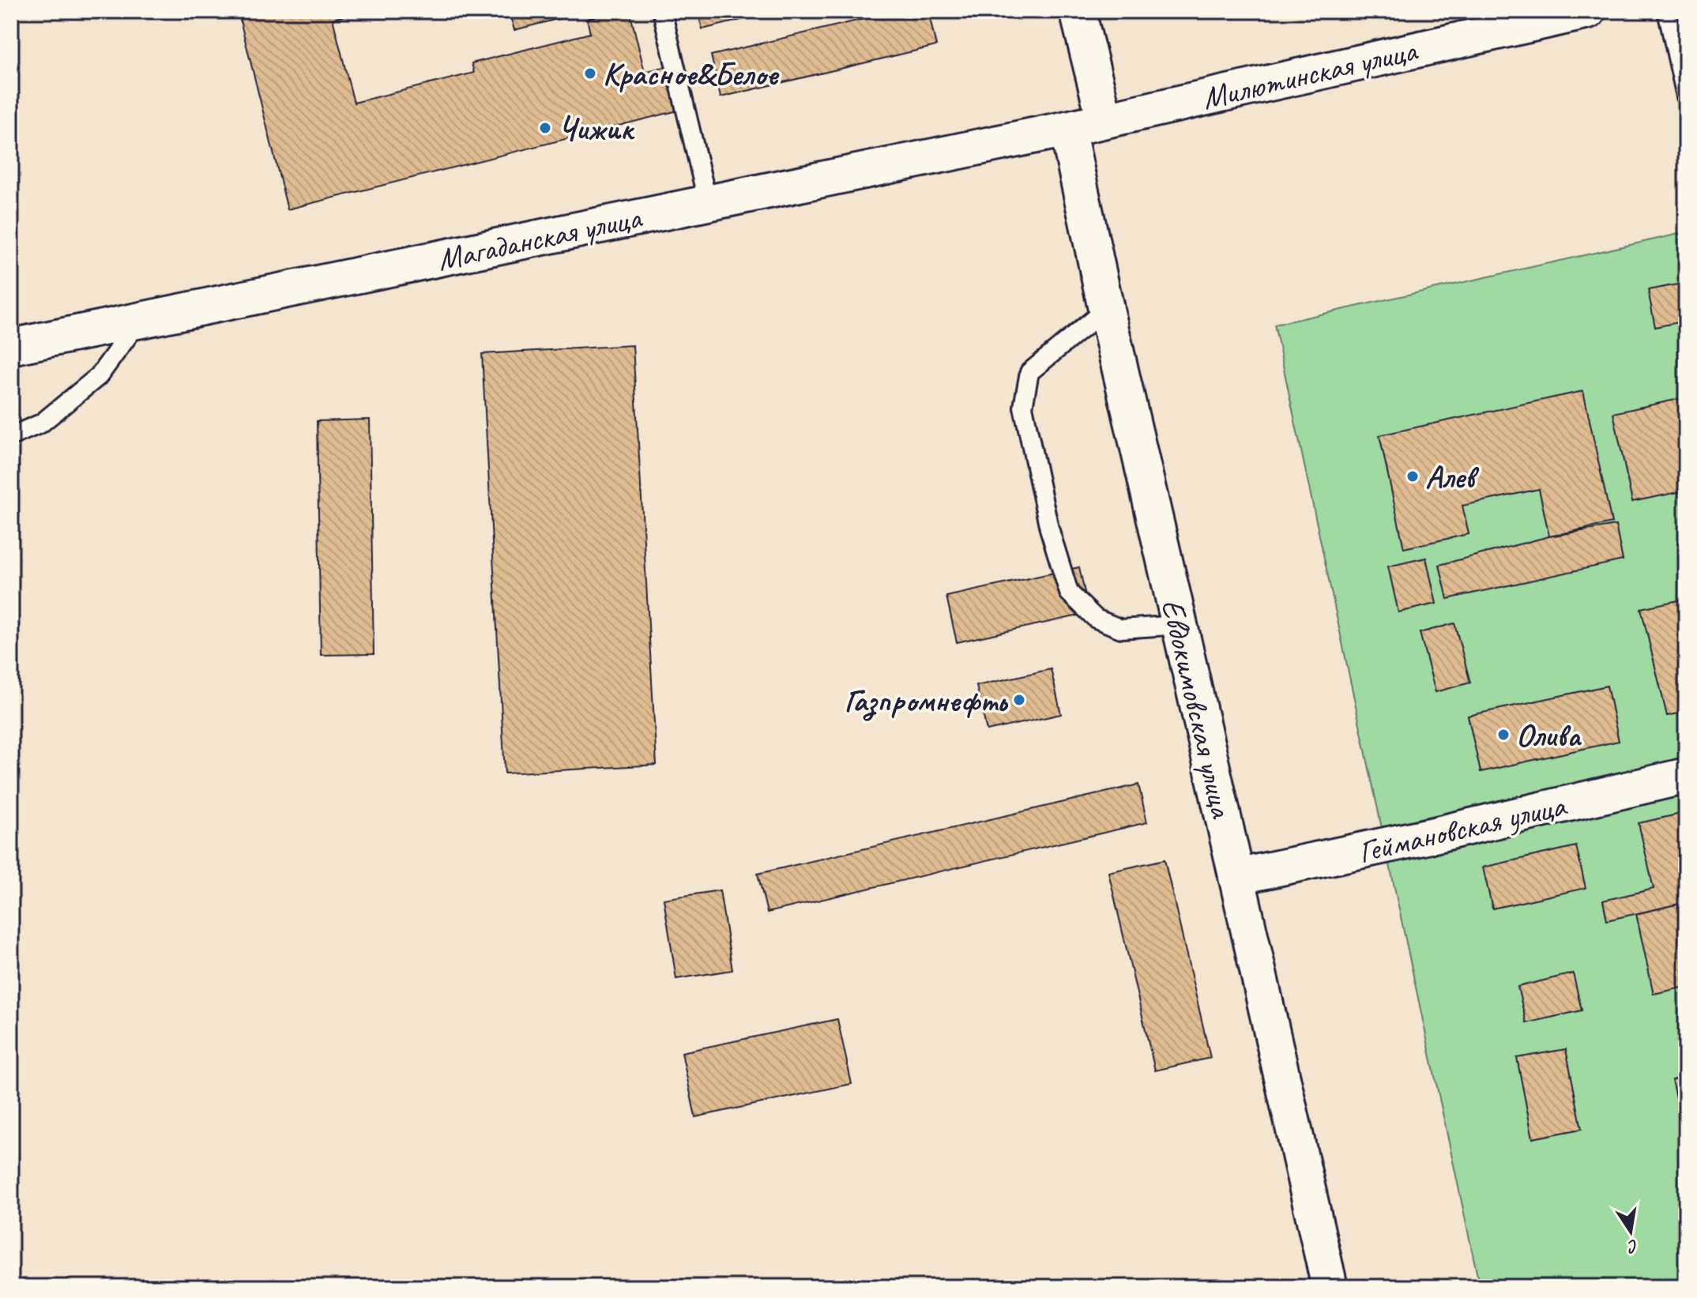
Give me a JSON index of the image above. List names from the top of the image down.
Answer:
{
  "streets": {
    "main road": [
      "Милютинская улица",
      "Магаданская улица",
      "Евдокимовская улица",
      "Геймановская улица"
    ]
  },
  "crossings": [
    ["Милютинская улица", "Магаданская улица"],
    ["Милютинская улица", "Евдокимовская улица"],
    ["Магаданская улица", "Евдокимовская улица"],
    ["Евдокимовская улица", "Геймановская улица"]
  ],
  "places": [
    "Красное&Белое",
    "Чижик",
    "Алев",
    "Газпромнефть",
    "Олива"
  ],
  "north": "bottom"
}
